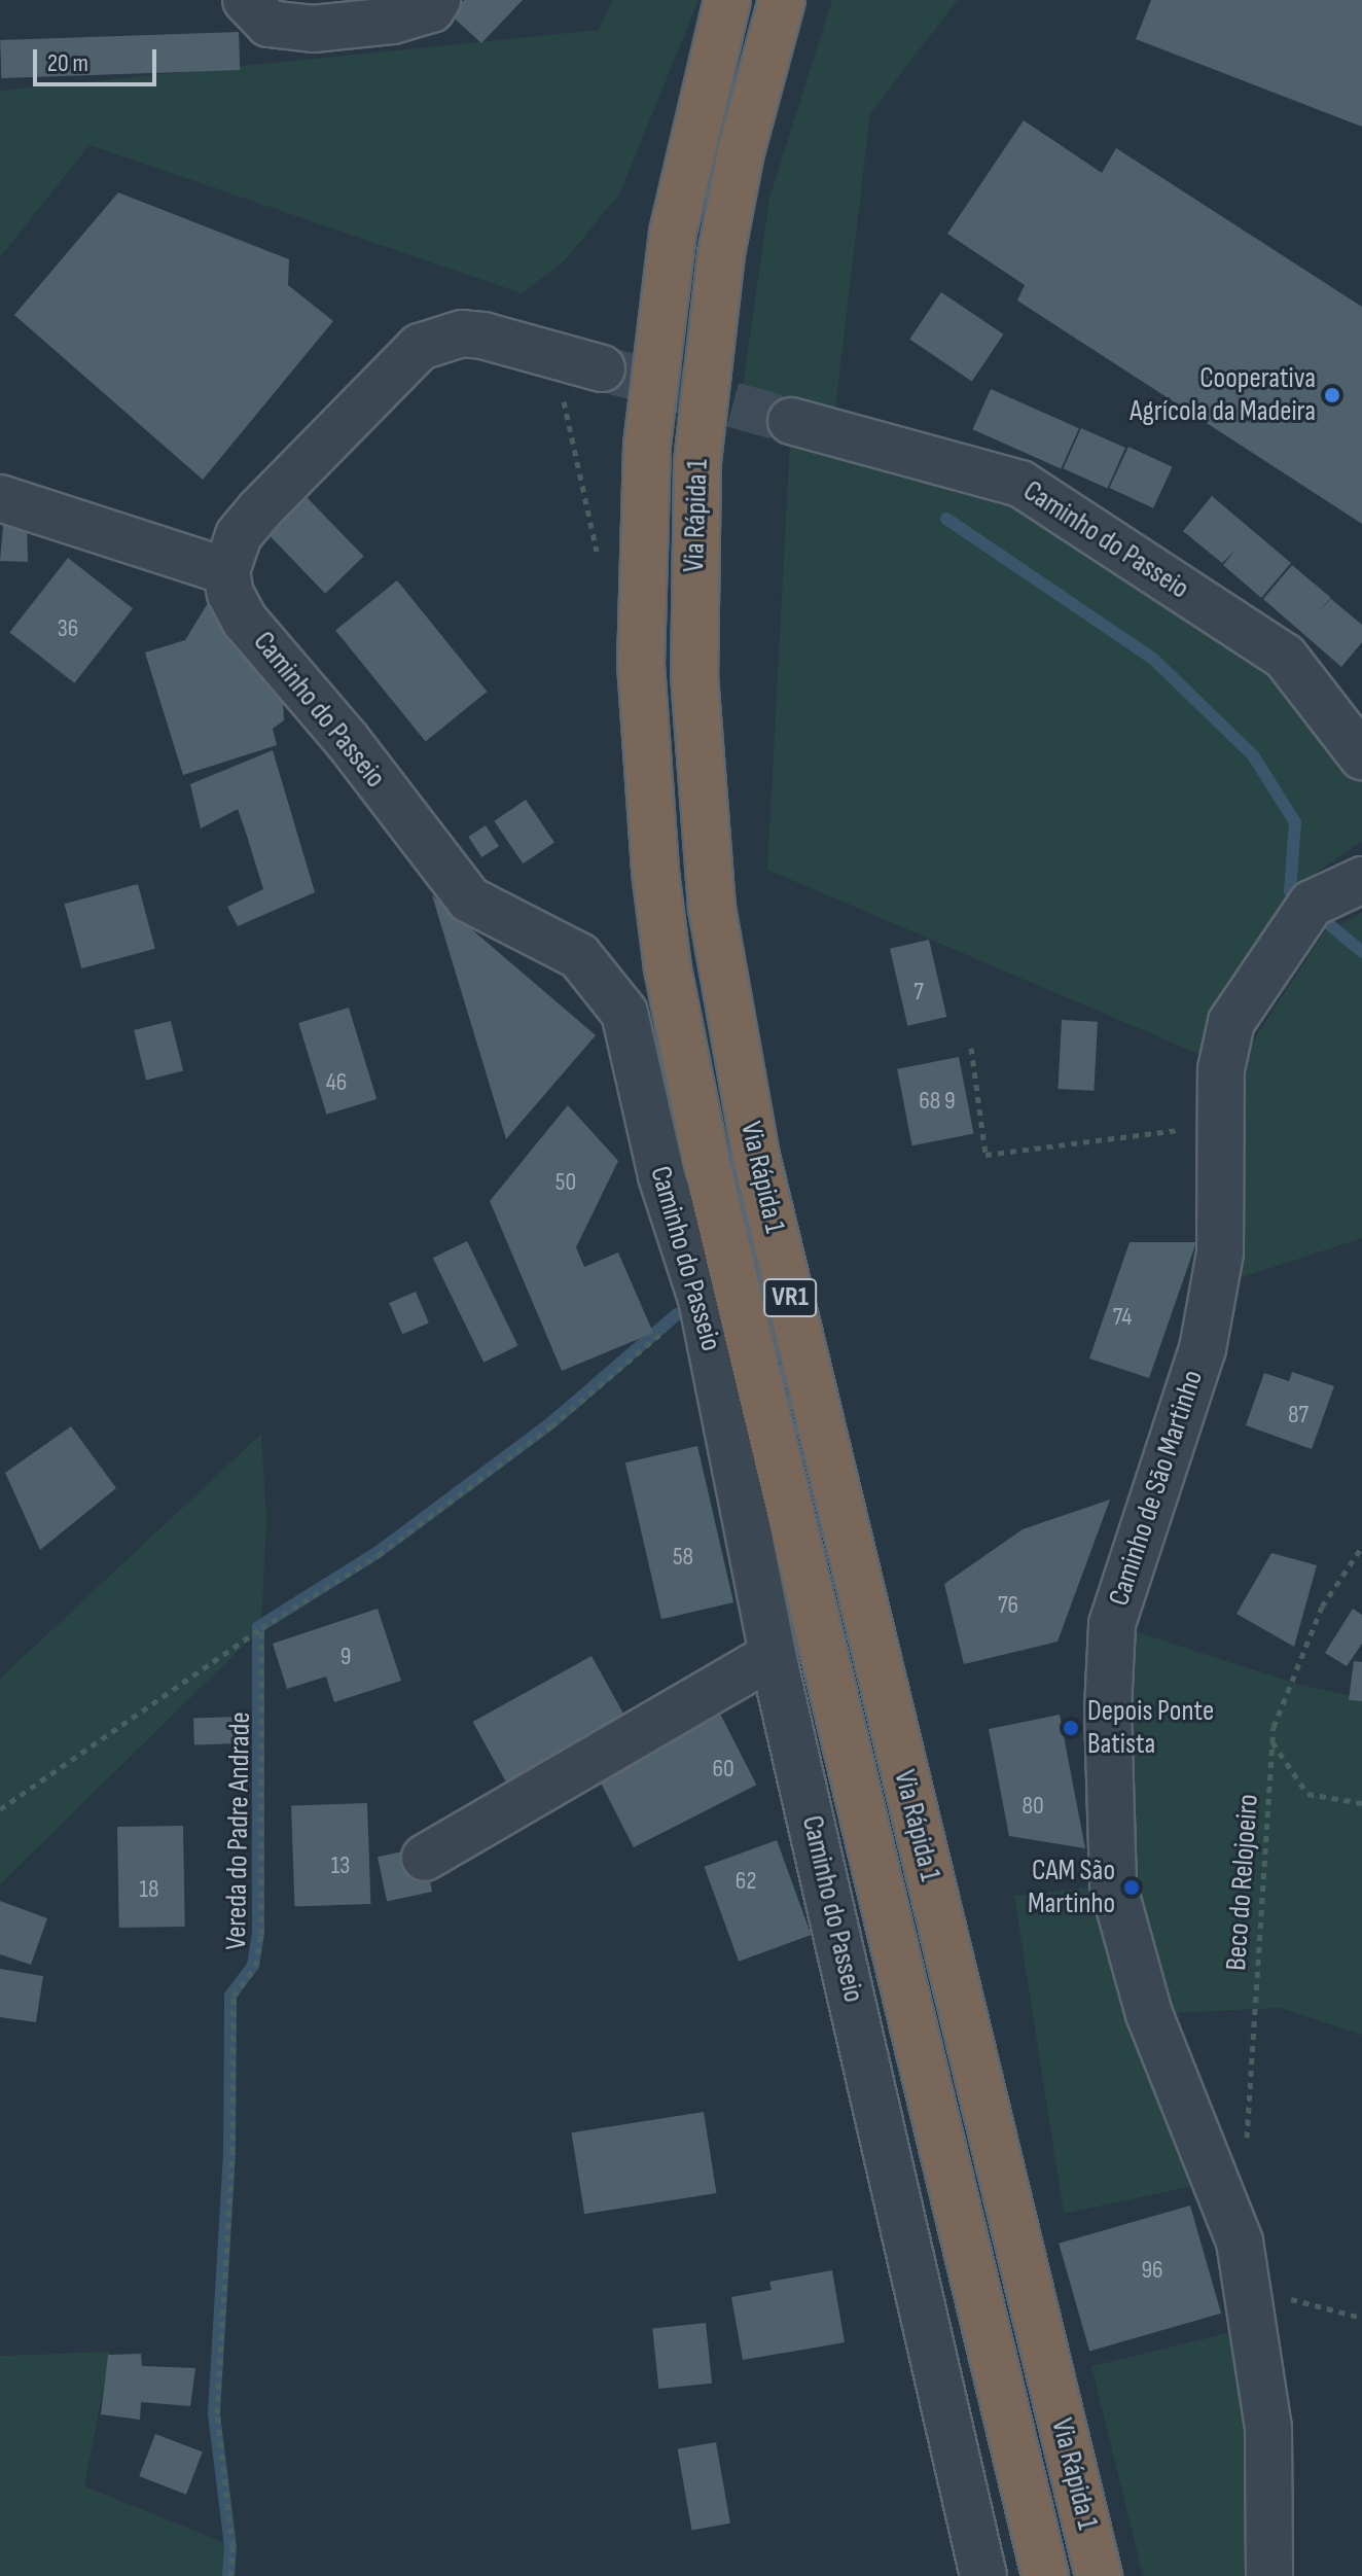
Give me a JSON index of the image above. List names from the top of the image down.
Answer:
{
  "streets": {
    "highway": ["Via Rápida 1", "VR1"],
    "street": ["Caminho do Passeio", "Caminho de São Martinho"],
    "path": ["Vereda do Padre Andrade", "Beco do Relojoeiro"]
  },
  "places": ["Cooperativa Agrícola da Madeira", "Depois Ponte Batista", "CAM São Martinho"],
  "house_numbers": [
    "36",
    "7",
    "46",
    "68 9",
    "50",
    "74",
    "87",
    "58",
    "76",
    "9",
    "60",
    "80",
    "13",
    "62",
    "18",
    "96"
  ],
  "scale_bar": "20 m"
}
